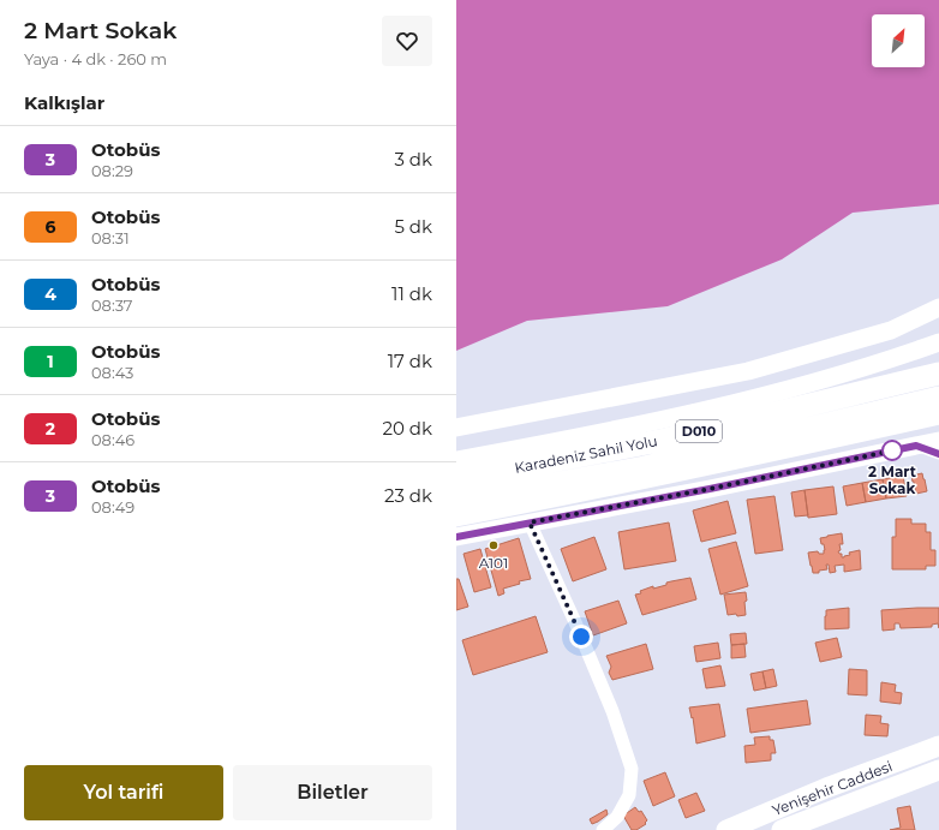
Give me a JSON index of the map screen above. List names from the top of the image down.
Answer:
{
  "streets": {
    "highway": ["D010", "Karadeniz Sahil Yolu"],
    "main road": ["Yenişehir Caddesi"]
  },
  "places": ["2 Mart Sokak", "A101"],
  "lines": ["bus line 3"],
  "north": "top right",
  "page": {
    "heading": [
      ["2 Mart Sokak", "Yaya · 4 dk · 260 m"],
      "Kalkışlar"
    ],
    "list": [
      {
        "mark": "3",
        "name": "Otobüs",
        "note": "08:29",
        "value": "3 dk"
      },
      {
        "mark": "6",
        "name": "Otobüs",
        "note": "08:31",
        "value": "5 dk"
      },
      {
        "mark": "4",
        "name": "Otobüs",
        "note": "08:37",
        "value": "11 dk"
      },
      {
        "mark": "1",
        "name": "Otobüs",
        "note": "08:43",
        "value": "17 dk"
      },
      {
        "mark": "2",
        "name": "Otobüs",
        "note": "08:46",
        "value": "20 dk"
      },
      {
        "mark": "3",
        "name": "Otobüs",
        "note": "08:49",
        "value": "23 dk"
      }
    ],
    "buttons": ["Yol tarifi", "Biletler"]
  }
}
